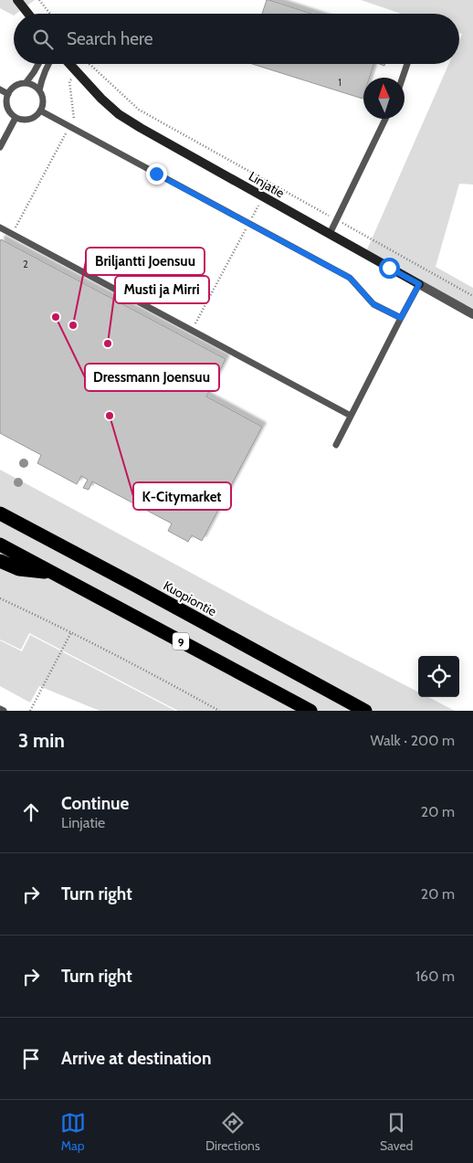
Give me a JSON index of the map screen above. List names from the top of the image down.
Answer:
{
  "streets": {
    "highway": ["Kuopiontie", "9"],
    "street": ["Linjatie"]
  },
  "places": [
    "Dressmann Joensuu",
    "Briljantti Joensuu",
    "Musti ja Mirri",
    "K-Citymarket"
  ],
  "house_numbers": ["1", "2"],
  "north": "top",
  "page": {
    "search": "Search here",
    "heading": ["3 min", "Walk · 200 m"],
    "list": [
      ["Continue", "Linjatie", "20 m"],
      ["Turn right", "20 m"],
      ["Turn right", "160 m"],
      "Arrive at destination"
    ],
    "nav": ["Map", "Directions", "Saved"]
  }
}
